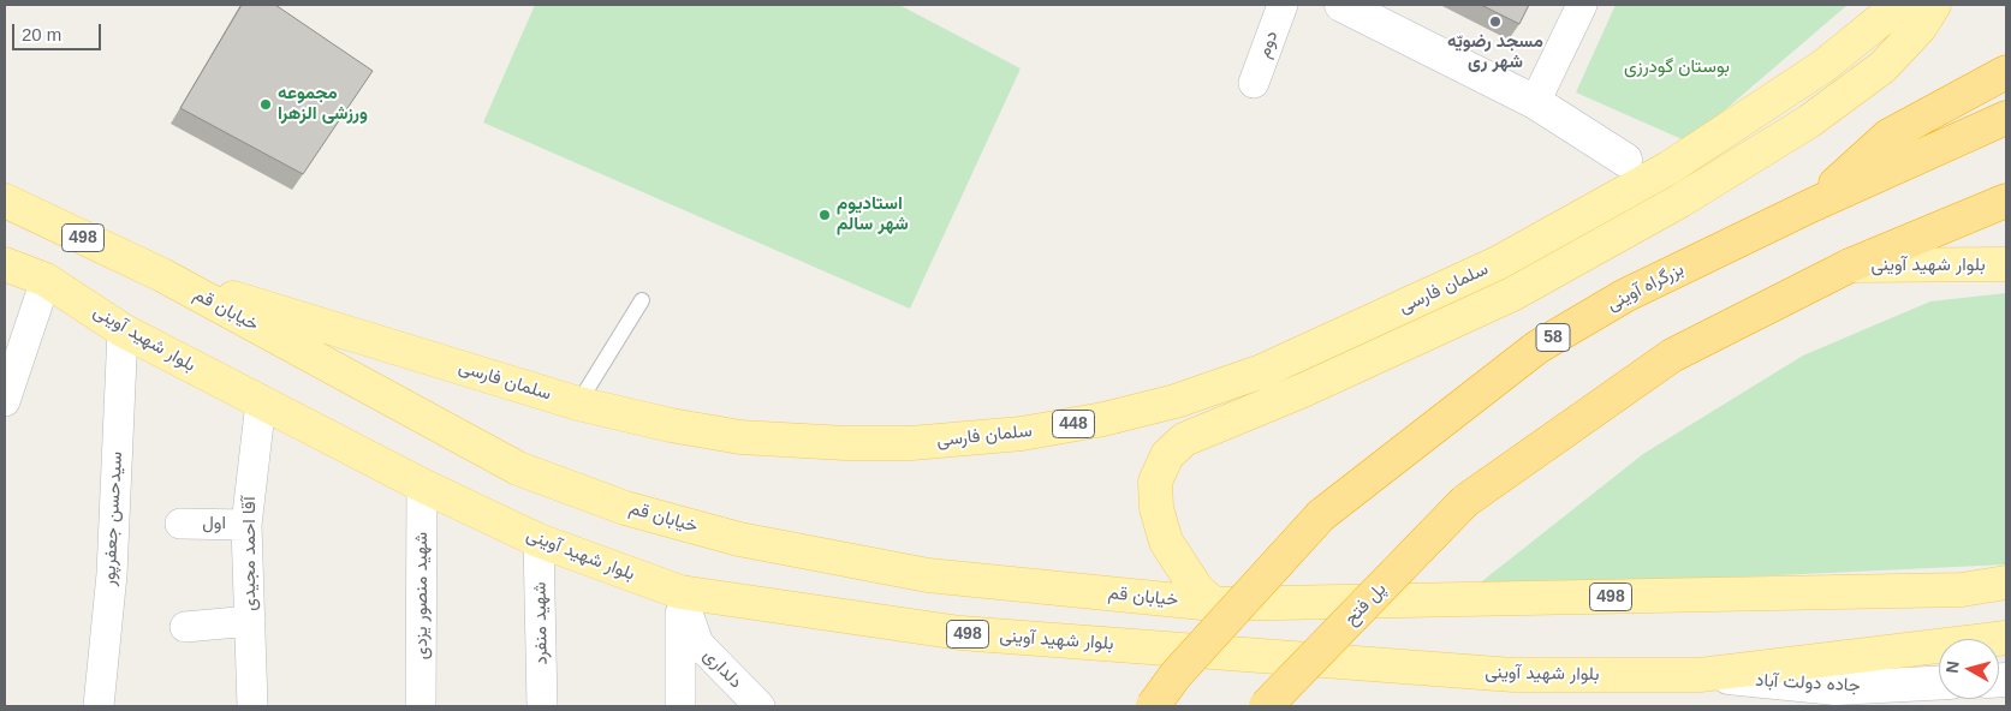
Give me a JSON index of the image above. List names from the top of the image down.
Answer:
{
  "streets": {
    "highway": ["بزرگراه آوینی", "58", "پل فتح"],
    "main road": [
      "498",
      "بلوار شهید آوینی",
      "سلمان فارسی",
      "خیابان قم",
      "448"
    ],
    "street": [
      "دوم",
      "سیدحسن جعفرپور",
      "اول",
      "آقا احمد مجیدی",
      "شهید منصور یزدی",
      "شهید منفرد",
      "دلداری",
      "جاده دولت آباد"
    ]
  },
  "crossings": [
    ["498", "سلمان فارسی"],
    ["498", "خیابان قم"],
    ["بلوار شهید آوینی", "سیدحسن جعفرپور"],
    ["بلوار شهید آوینی", "آقا احمد مجیدی"],
    ["بلوار شهید آوینی", "شهید منصور یزدی"],
    ["بلوار شهید آوینی", "پل فتح"],
    ["بلوار شهید آوینی", "شهید منفرد"],
    ["بلوار شهید آوینی", "دلداری"],
    ["بلوار شهید آوینی", "جاده دولت آباد"],
    ["سلمان فارسی", "خیابان قم"],
    ["اول", "آقا احمد مجیدی"]
  ],
  "parks": ["بوستان گودرزی"],
  "places": ["مسجد رضویّه شهر ری", "مجموعه ورزشی الزهرا", "استادیوم شهر سالم"],
  "scale_bar": "20 m",
  "north": "left"
}
